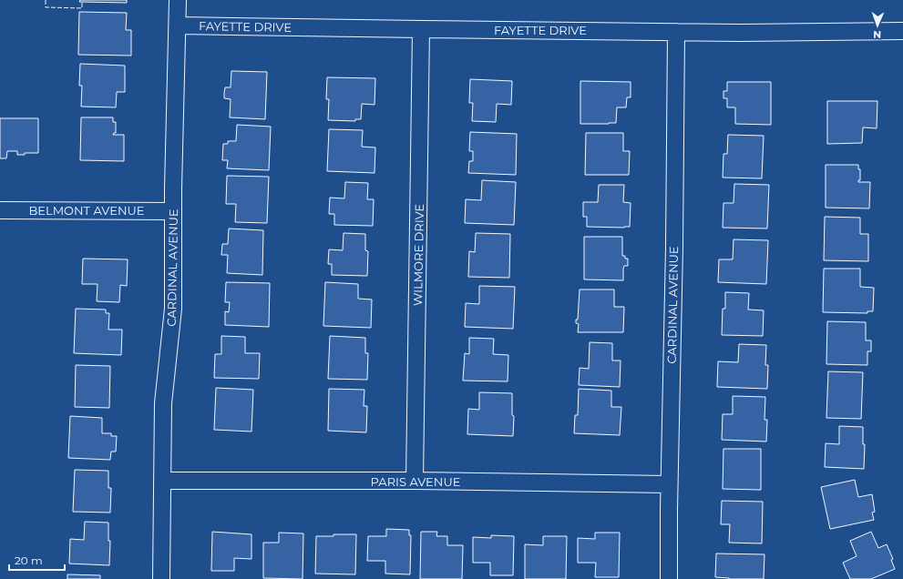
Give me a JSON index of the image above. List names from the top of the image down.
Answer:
{
  "streets": {
    "street": [
      "FAYETTE DRIVE",
      "BELMONT AVENUE",
      "WILMORE DRIVE",
      "CARDINAL AVENUE",
      "PARIS AVENUE"
    ]
  },
  "crossings": [
    ["FAYETTE DRIVE", "WILMORE DRIVE"],
    ["FAYETTE DRIVE", "CARDINAL AVENUE"],
    ["BELMONT AVENUE", "CARDINAL AVENUE"],
    ["WILMORE DRIVE", "PARIS AVENUE"],
    ["CARDINAL AVENUE", "PARIS AVENUE"]
  ],
  "scale_bar": "20 m",
  "north": "bottom"
}
